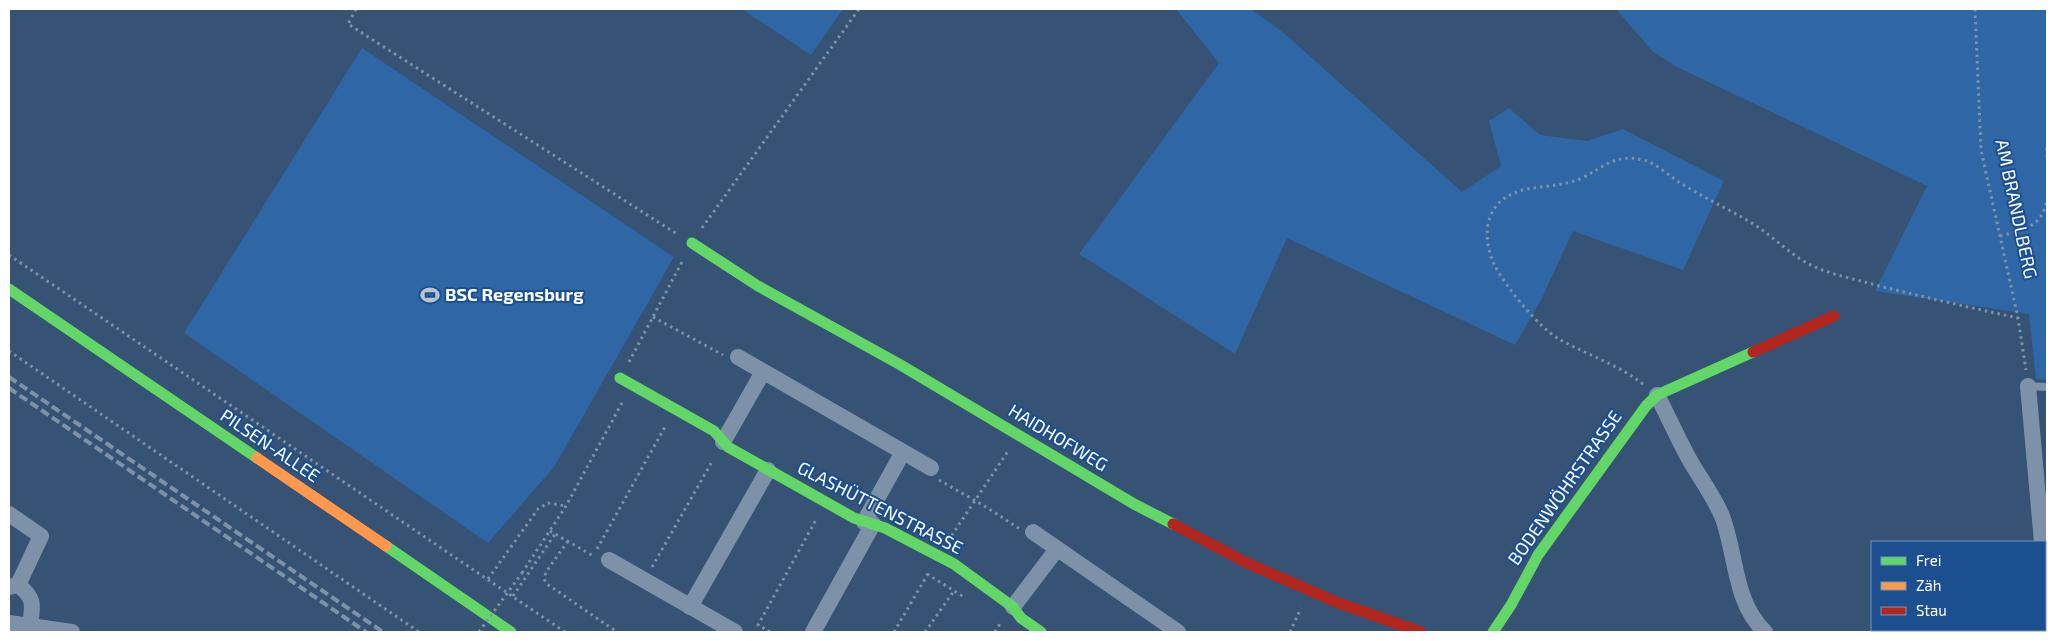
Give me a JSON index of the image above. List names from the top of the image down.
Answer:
{
  "streets": {
    "street": [
      "HAIDHOFWEG",
      "PILSEN-ALLEE",
      "BODENWÖHRSTRASSE",
      "GLASHÜTTENSTRASSE"
    ],
    "path": ["AM BRANDLBERG"]
  },
  "places": {
    "sports": ["BSC Regensburg"]
  },
  "legend": ["Frei", "Zäh", "Stau"]
}
